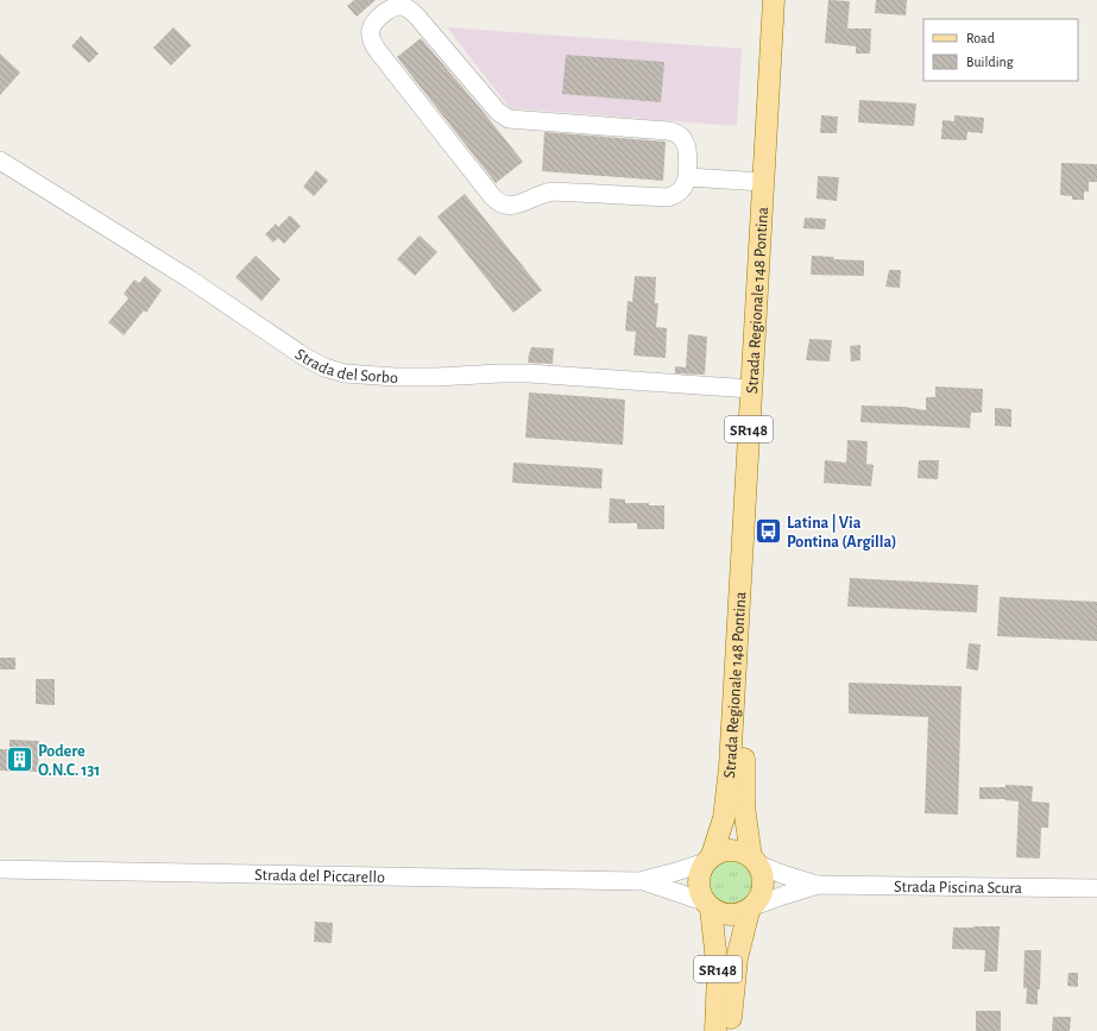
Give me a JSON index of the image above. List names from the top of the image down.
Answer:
{
  "streets": {
    "main road": ["Strada Regionale 148 Pontina", "SR148"],
    "street": ["Strada del Sorbo", "Strada del Piccarello", "Strada Piscina Scura"]
  },
  "crossings": [
    ["Strada Regionale 148 Pontina", "Strada del Sorbo"],
    ["Strada Regionale 148 Pontina", "Strada del Piccarello"],
    ["Strada Regionale 148 Pontina", "Strada Piscina Scura"],
    ["Strada del Piccarello", "Strada Piscina Scura"]
  ],
  "places": {
    "bus stop": ["Latina | Via Pontina (Argilla)"],
    "building": ["Podere O.N.C. 131"]
  },
  "legend": ["Road", "Building"]
}
